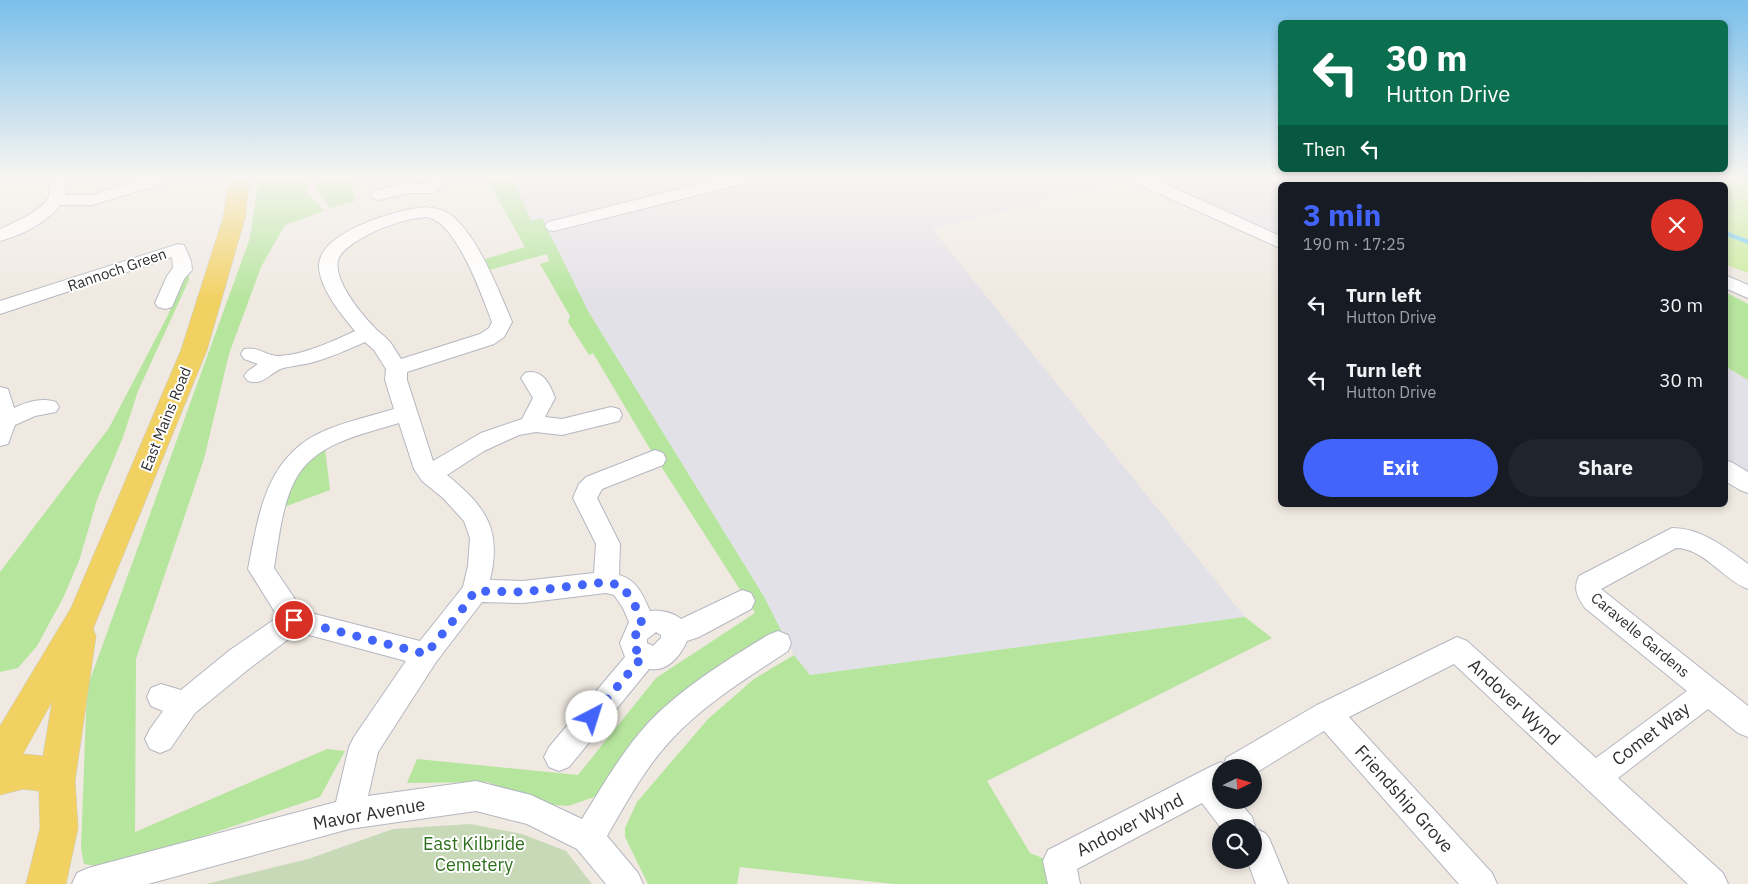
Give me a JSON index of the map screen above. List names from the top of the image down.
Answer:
{
  "streets": {
    "main road": ["East Mains Road"],
    "street": [
      "Rannoch Green",
      "Caravelle Gardens",
      "Andover Wynd",
      "Comet Way",
      "Friendship Grove",
      "Mavor Avenue"
    ]
  },
  "crossings": [
    ["Caravelle Gardens", "Comet Way"],
    ["Andover Wynd", "Comet Way"],
    ["Andover Wynd", "Friendship Grove"]
  ],
  "parks": ["East Kilbride Cemetery"],
  "north": "right",
  "page": {
    "turn": ["30 m", "Hutton Drive"],
    "then": "Then",
    "heading": ["3 min", "190 m · 17:25"],
    "list": [
      {
        "name": "Turn left",
        "note": "Hutton Drive",
        "value": "30 m"
      },
      {
        "name": "Turn left",
        "note": "Hutton Drive",
        "value": "30 m"
      }
    ],
    "buttons": ["Exit", "Share"]
  }
}
